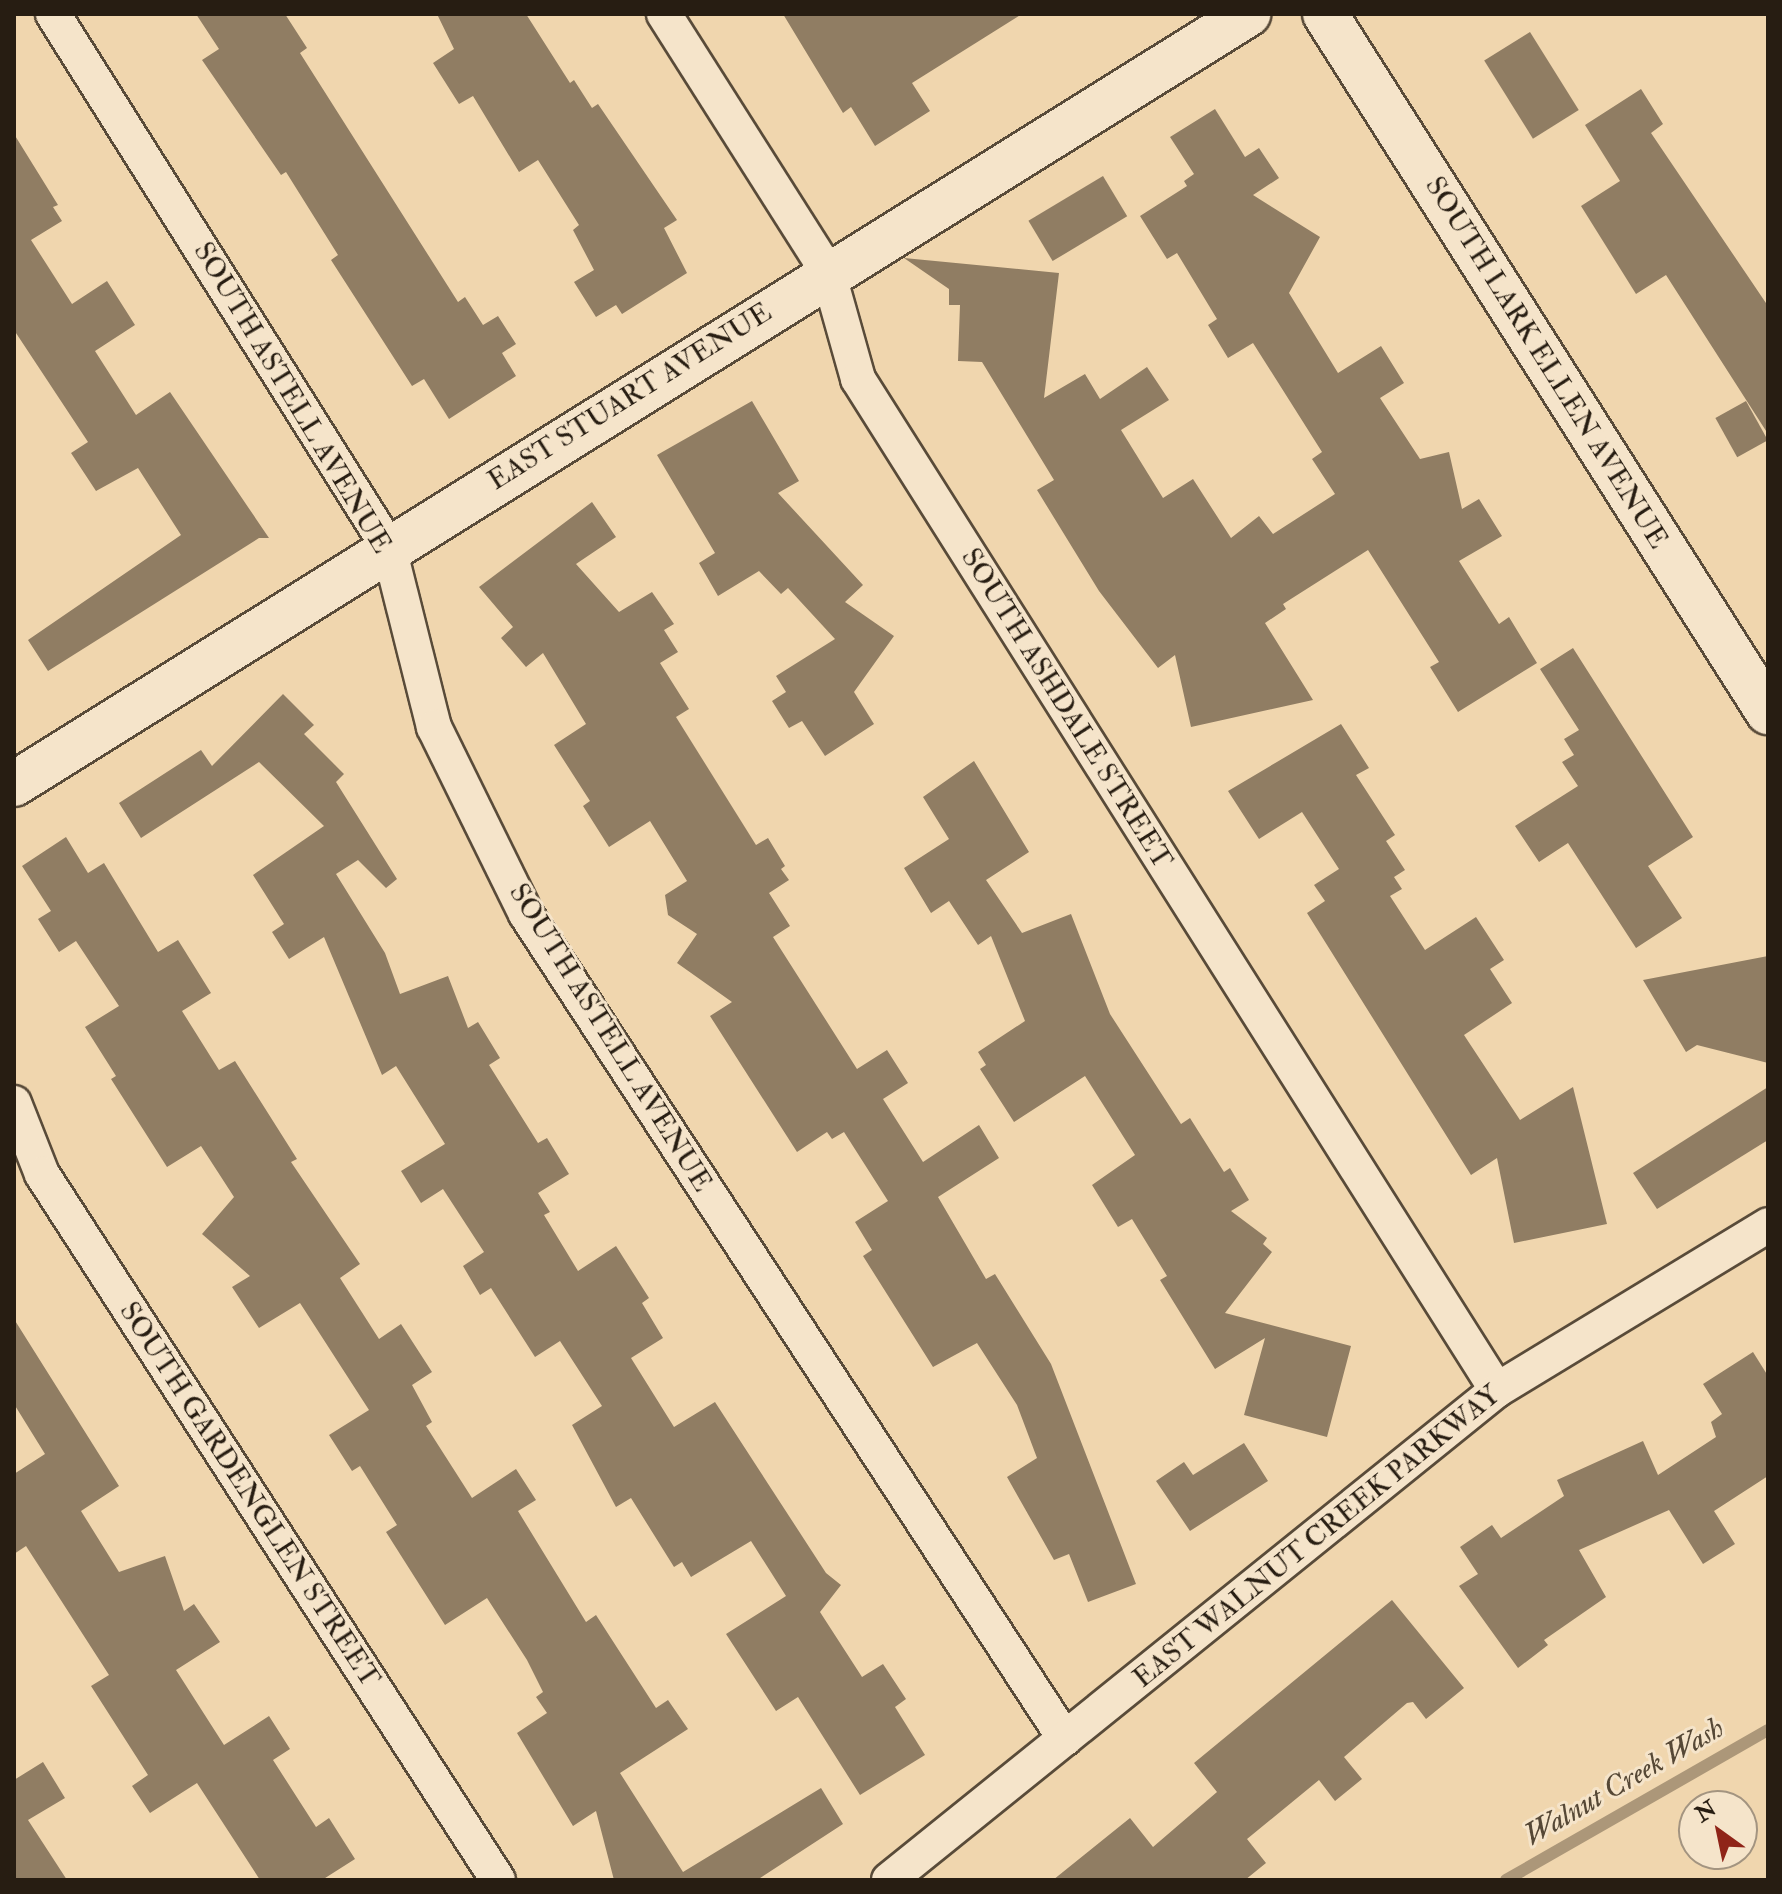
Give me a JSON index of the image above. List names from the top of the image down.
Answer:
{
  "streets": {
    "street": [
      "SOUTH LARK ELLEN AVENUE",
      "EAST STUART AVENUE",
      "SOUTH ASTELL AVENUE",
      "SOUTH ASHDALE STREET",
      "SOUTH GARDENGLEN STREET",
      "EAST WALNUT CREEK PARKWAY"
    ]
  },
  "crossings": [
    ["EAST STUART AVENUE", "SOUTH ASTELL AVENUE"],
    ["EAST STUART AVENUE", "SOUTH ASHDALE STREET"],
    ["SOUTH ASTELL AVENUE", "EAST WALNUT CREEK PARKWAY"],
    ["SOUTH ASHDALE STREET", "EAST WALNUT CREEK PARKWAY"]
  ],
  "water": ["Walnut Creek Wash"],
  "north": "top left"
}
